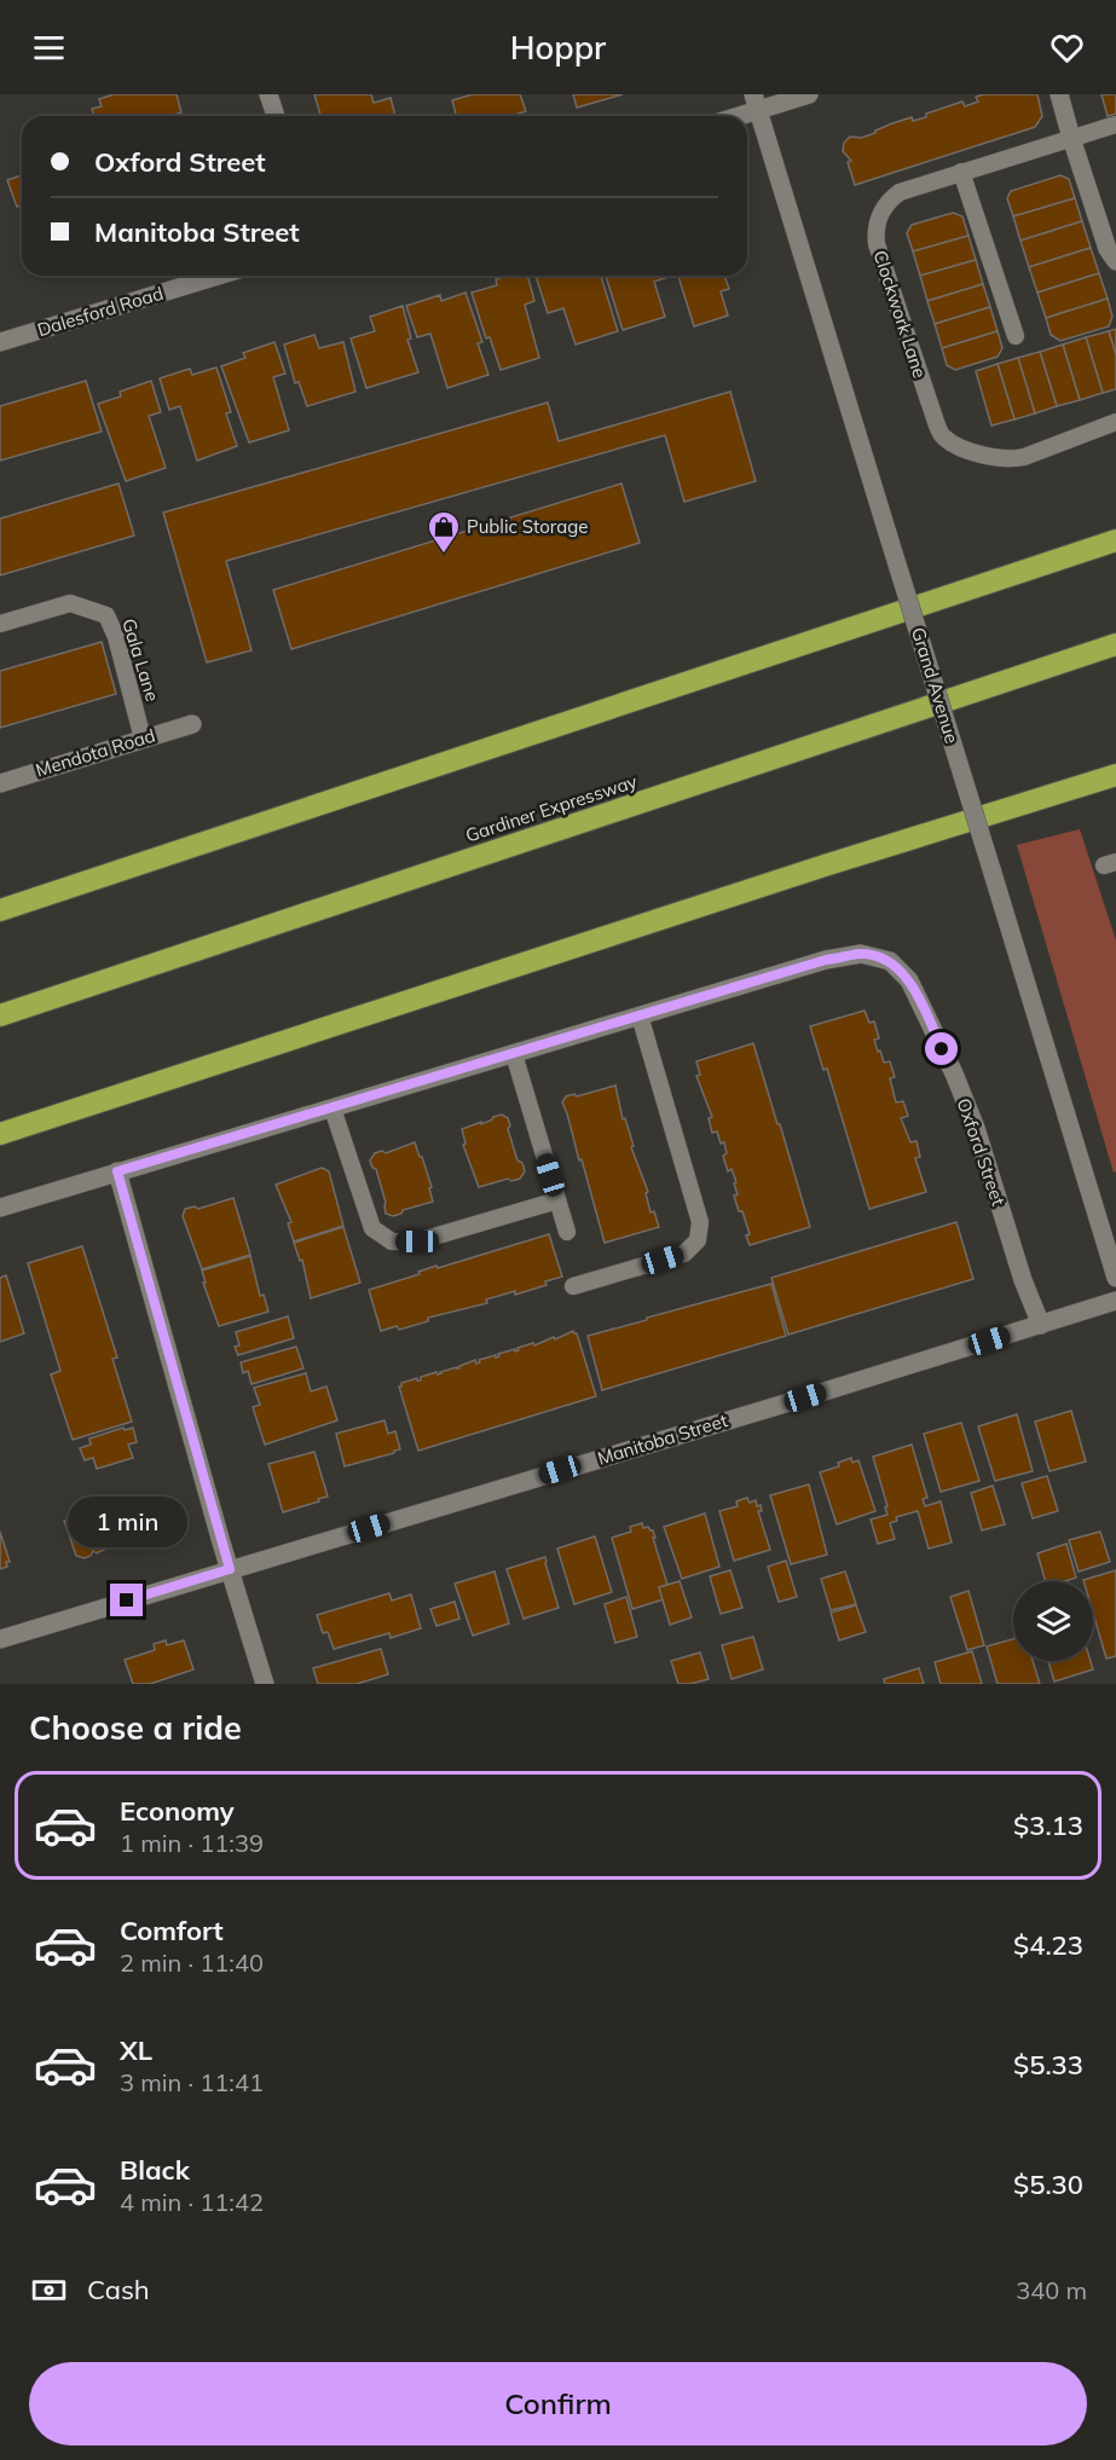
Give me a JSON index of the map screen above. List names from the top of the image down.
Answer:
{
  "streets": {
    "highway": ["Gardiner Expressway"],
    "street": [
      "Dalesford Road",
      "Grand Avenue",
      "Mendota Road",
      "Oxford Street",
      "Manitoba Street"
    ],
    "lane": ["Clockwork Lane", "Gala Lane"]
  },
  "crossings": [
    ["Gala Lane", "Mendota Road"],
    ["Oxford Street", "Manitoba Street"]
  ],
  "places": {
    "shop": ["Public Storage"]
  },
  "page": {
    "header": "Hoppr",
    "banner": ["Oxford Street", "Manitoba Street"],
    "bubble": "1 min",
    "heading": "Choose a ride",
    "list": [
      {
        "name": "Economy",
        "note": "1 min · 11:39",
        "value": "$3.13"
      },
      {
        "name": "Comfort",
        "note": "2 min · 11:40",
        "value": "$4.23"
      },
      {
        "name": "XL",
        "note": "3 min · 11:41",
        "value": "$5.33"
      },
      {
        "name": "Black",
        "note": "4 min · 11:42",
        "value": "$5.30"
      }
    ],
    "pay": ["Cash", "340 m"],
    "buttons": "Confirm"
  }
}
